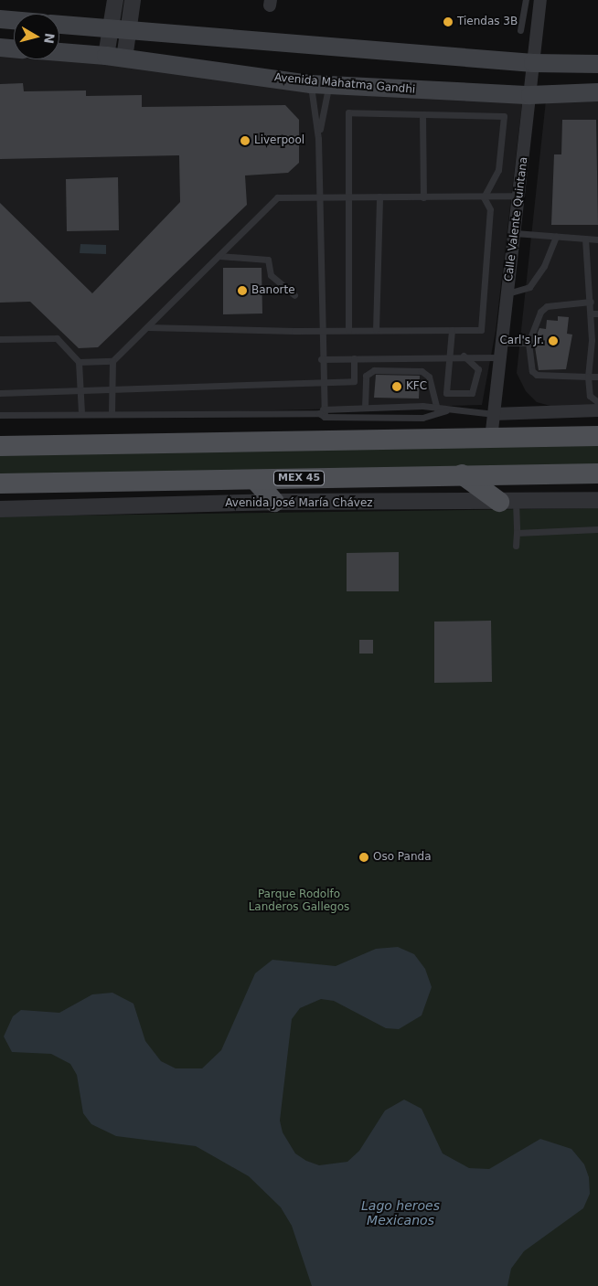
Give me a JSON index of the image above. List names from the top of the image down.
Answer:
{
  "streets": {
    "main road": ["Avenida Mahatma Gandhi", "MEX 45", "Avenida José María Chávez"],
    "street": ["Calle Valente Quintana"]
  },
  "crossings": [
    ["Avenida Mahatma Gandhi", "Calle Valente Quintana"]
  ],
  "water": ["Lago heroes Mexicanos"],
  "parks": ["Parque Rodolfo Landeros Gallegos"],
  "places": [
    "Tiendas 3B",
    "Liverpool",
    "Banorte",
    "Carl's Jr.",
    "KFC",
    "Oso Panda"
  ],
  "north": "right"
}
